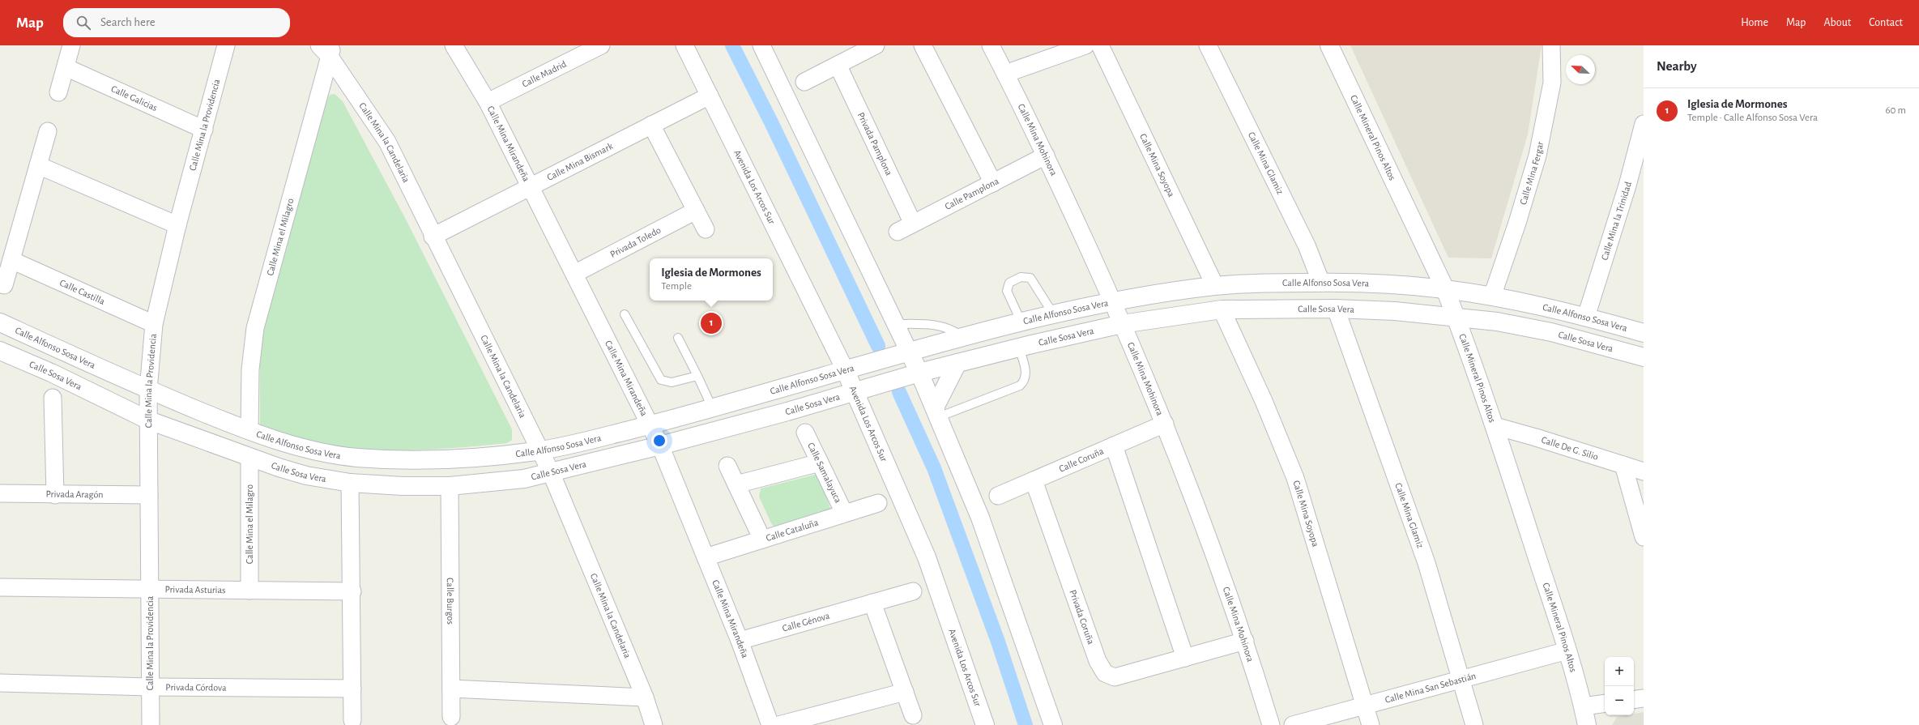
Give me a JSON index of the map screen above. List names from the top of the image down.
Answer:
{
  "streets": {
    "main road": [
      "Calle Mineral Pinos Altos",
      "Avenida Los Arcos Sur",
      "Calle Alfonso Sosa Vera",
      "Calle Sosa Vera"
    ],
    "street": [
      "Calle Madrid",
      "Calle Galicias",
      "Calle Mina la Providencia",
      "Calle Mina Mohinora",
      "Calle Mina la Candelaria",
      "Calle Mina Mirandeña",
      "Privada Pamplona",
      "Calle Mina Bismark",
      "Calle Mina Glamiz",
      "Calle Mina Soyopa",
      "Calle Mina Fergar",
      "Calle Pamplona",
      "Calle Mina la Trinidad",
      "Calle Mina el Milagro",
      "Privada Toledo",
      "Calle Castilla",
      "Calle De G. Silio",
      "Calle Coruña",
      "Calle Samalayuca",
      "Privada Aragón",
      "Calle Cataluña",
      "Privada Asturias",
      "Calle Burgos",
      "Privada Coruña",
      "Calle Génova",
      "Privada Córdova",
      "Calle Mina San Sebastián"
    ]
  },
  "crossings": [
    ["Calle Madrid", "Calle Mina Mirandeña"],
    ["Calle Galicias", "Calle Mina la Providencia"],
    ["Calle Mina la Providencia", "Calle Alfonso Sosa Vera"],
    ["Calle Mina la Providencia", "Calle Castilla"],
    ["Calle Mina la Providencia", "Calle Sosa Vera"],
    ["Calle Mina la Providencia", "Privada Aragón"],
    ["Calle Mina la Providencia", "Privada Asturias"],
    ["Calle Mina la Providencia", "Privada Córdova"],
    ["Calle Mineral Pinos Altos", "Calle Alfonso Sosa Vera"],
    ["Calle Mineral Pinos Altos", "Calle Sosa Vera"],
    ["Calle Mineral Pinos Altos", "Calle De G. Silio"],
    ["Calle Mineral Pinos Altos", "Calle Mina San Sebastián"],
    ["Calle Mina Mohinora", "Calle Pamplona"],
    ["Calle Mina Mohinora", "Calle Alfonso Sosa Vera"],
    ["Calle Mina Mohinora", "Calle Sosa Vera"],
    ["Calle Mina Mohinora", "Calle Coruña"],
    ["Calle Mina Mohinora", "Privada Coruña"],
    ["Calle Mina la Candelaria", "Calle Mina Bismark"],
    ["Calle Mina la Candelaria", "Calle Mina el Milagro"],
    ["Calle Mina la Candelaria", "Calle Alfonso Sosa Vera"],
    ["Calle Mina la Candelaria", "Calle Sosa Vera"],
    ["Calle Mina Mirandeña", "Calle Mina Bismark"],
    ["Calle Mina Mirandeña", "Privada Toledo"],
    ["Calle Mina Mirandeña", "Calle Alfonso Sosa Vera"],
    ["Calle Mina Mirandeña", "Calle Sosa Vera"],
    ["Calle Mina Mirandeña", "Calle Cataluña"],
    ["Calle Mina Mirandeña", "Calle Génova"],
    ["Privada Pamplona", "Calle Pamplona"],
    ["Calle Mina Bismark", "Avenida Los Arcos Sur"],
    ["Calle Mina Glamiz", "Calle Alfonso Sosa Vera"],
    ["Calle Mina Glamiz", "Calle Sosa Vera"],
    ["Calle Mina Glamiz", "Calle Mina San Sebastián"],
    ["Calle Mina Soyopa", "Calle Alfonso Sosa Vera"],
    ["Calle Mina Soyopa", "Calle Sosa Vera"],
    ["Calle Mina Soyopa", "Calle Mina San Sebastián"],
    ["Calle Mina Fergar", "Calle Alfonso Sosa Vera"],
    ["Avenida Los Arcos Sur", "Calle Alfonso Sosa Vera"],
    ["Avenida Los Arcos Sur", "Calle Sosa Vera"],
    ["Calle Mina la Trinidad", "Calle Alfonso Sosa Vera"],
    ["Calle Mina el Milagro", "Calle Alfonso Sosa Vera"],
    ["Calle Mina el Milagro", "Calle Sosa Vera"],
    ["Calle Mina el Milagro", "Privada Asturias"],
    ["Calle Sosa Vera", "Calle Burgos"],
    ["Calle Coruña", "Privada Coruña"],
    ["Calle Samalayuca", "Calle Cataluña"]
  ],
  "north": "top left",
  "page": {
    "header": "Map",
    "search": "Search here",
    "nav": [
      "Home",
      "Map",
      "About",
      "Contact"
    ],
    "heading": "Nearby",
    "list": [
      {
        "mark": "1",
        "name": "Iglesia de Mormones",
        "note": "Temple · Calle Alfonso Sosa Vera",
        "value": "60 m"
      }
    ],
    "popup": ["Iglesia de Mormones", "Temple"],
    "pins": "1",
    "map_buttons": ["+", "−"]
  }
}
